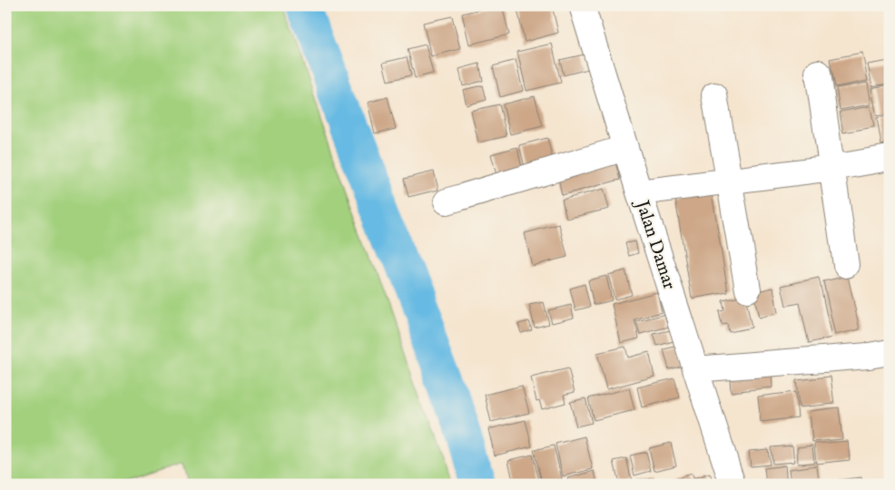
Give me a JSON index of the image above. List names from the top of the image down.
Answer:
{
  "streets": {
    "street": ["Jalan Damar"]
  }
}
